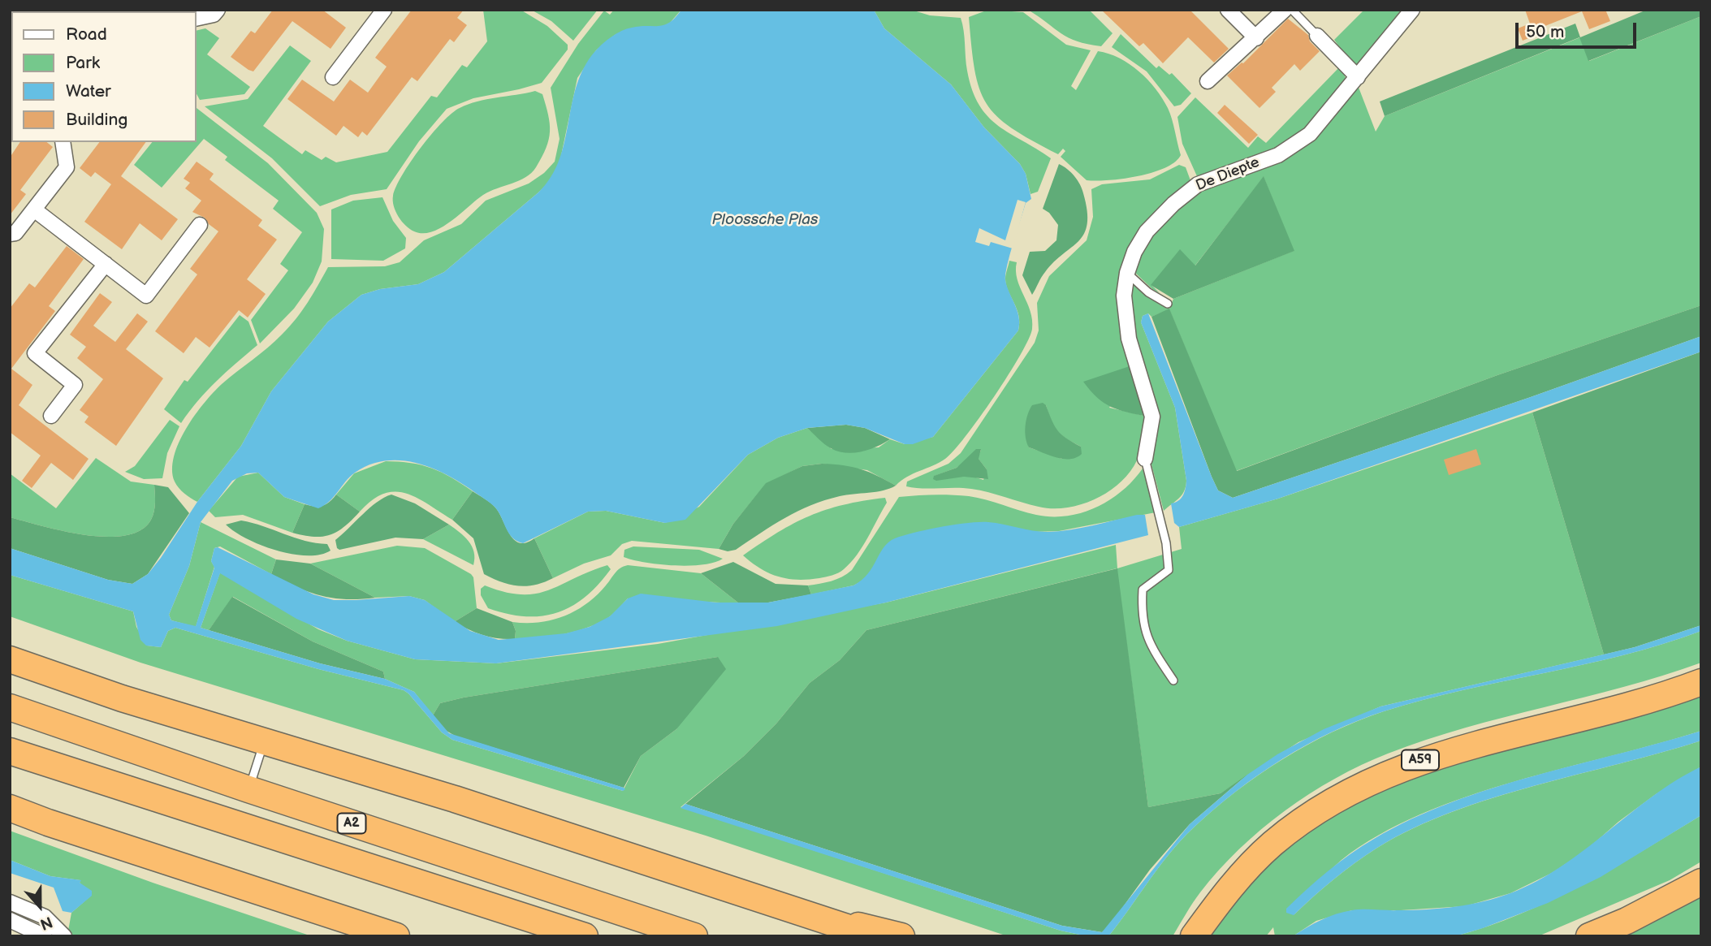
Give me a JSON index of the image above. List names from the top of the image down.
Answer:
{
  "streets": {
    "highway": ["A59", "A2"],
    "street": ["De Diepte"]
  },
  "water": ["Ploossche Plas"],
  "legend": [
    "Road",
    "Park",
    "Water",
    "Building"
  ],
  "scale_bar": "50 m",
  "north": "bottom"
}
